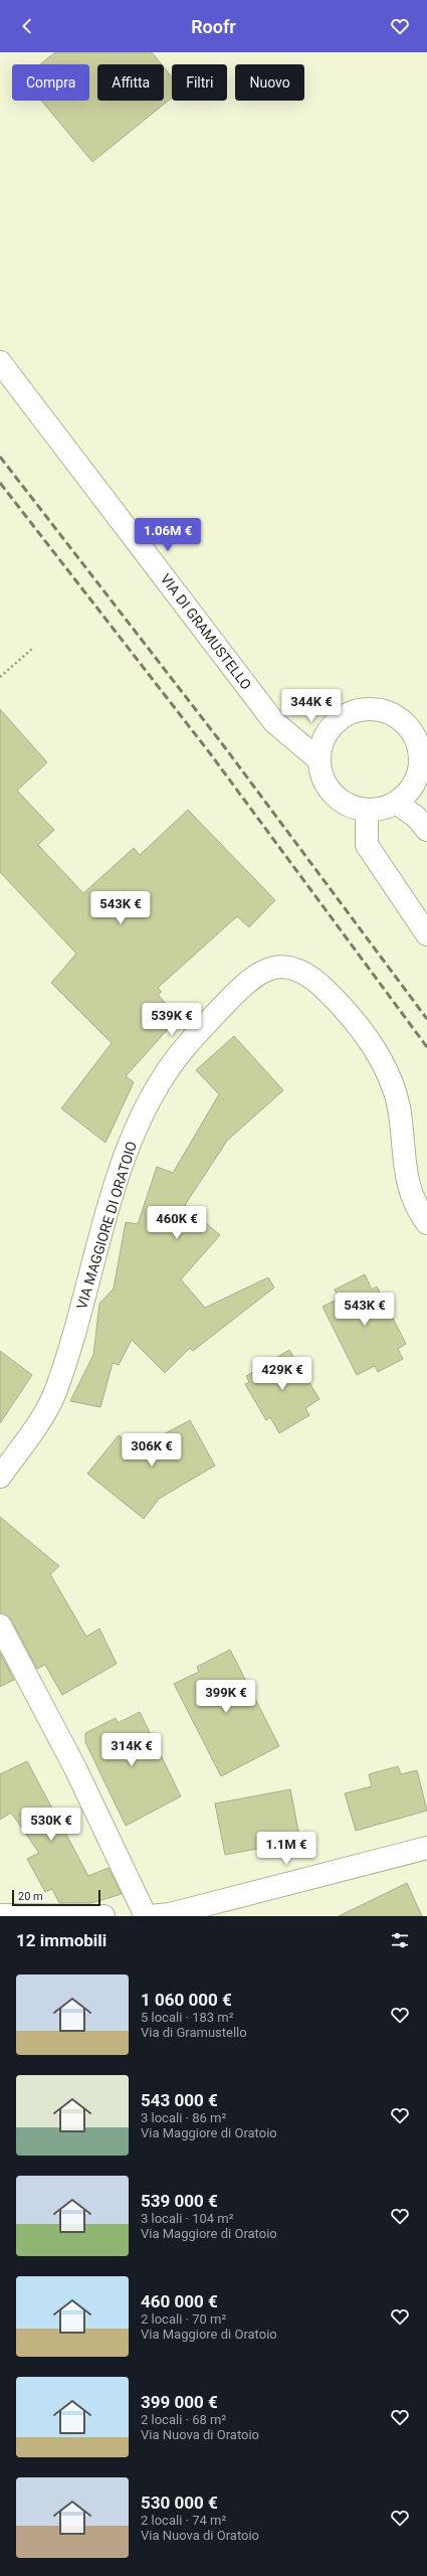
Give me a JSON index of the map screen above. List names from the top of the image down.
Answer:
{
  "streets": {
    "street": ["VIA DI GRAMUSTELLO", "VIA MAGGIORE DI ORATOIO"]
  },
  "scale_bar": "20 m",
  "page": {
    "header": "Roofr",
    "chip": [
      "Compra",
      "Affitta",
      "Filtri",
      "Nuovo"
    ],
    "price": [
      "1.06M €",
      "344K €",
      "543K €",
      "539K €",
      "460K €",
      "543K €",
      "429K €",
      "306K €",
      "399K €",
      "314K €",
      "530K €",
      "1.1M €"
    ],
    "scale": "20 m",
    "heading": "12 immobili",
    "list": [
      {
        "name": "1 060 000 €",
        "note": "5 locali · 183 m² · Via di Gramustello"
      },
      {
        "name": "543 000 €",
        "note": "3 locali · 86 m² · Via Maggiore di Oratoio"
      },
      {
        "name": "539 000 €",
        "note": "3 locali · 104 m² · Via Maggiore di Oratoio"
      },
      {
        "name": "460 000 €",
        "note": "2 locali · 70 m² · Via Maggiore di Oratoio"
      },
      {
        "name": "399 000 €",
        "note": "2 locali · 68 m² · Via Nuova di Oratoio"
      },
      {
        "name": "530 000 €",
        "note": "2 locali · 74 m² · Via Nuova di Oratoio"
      }
    ]
  }
}
